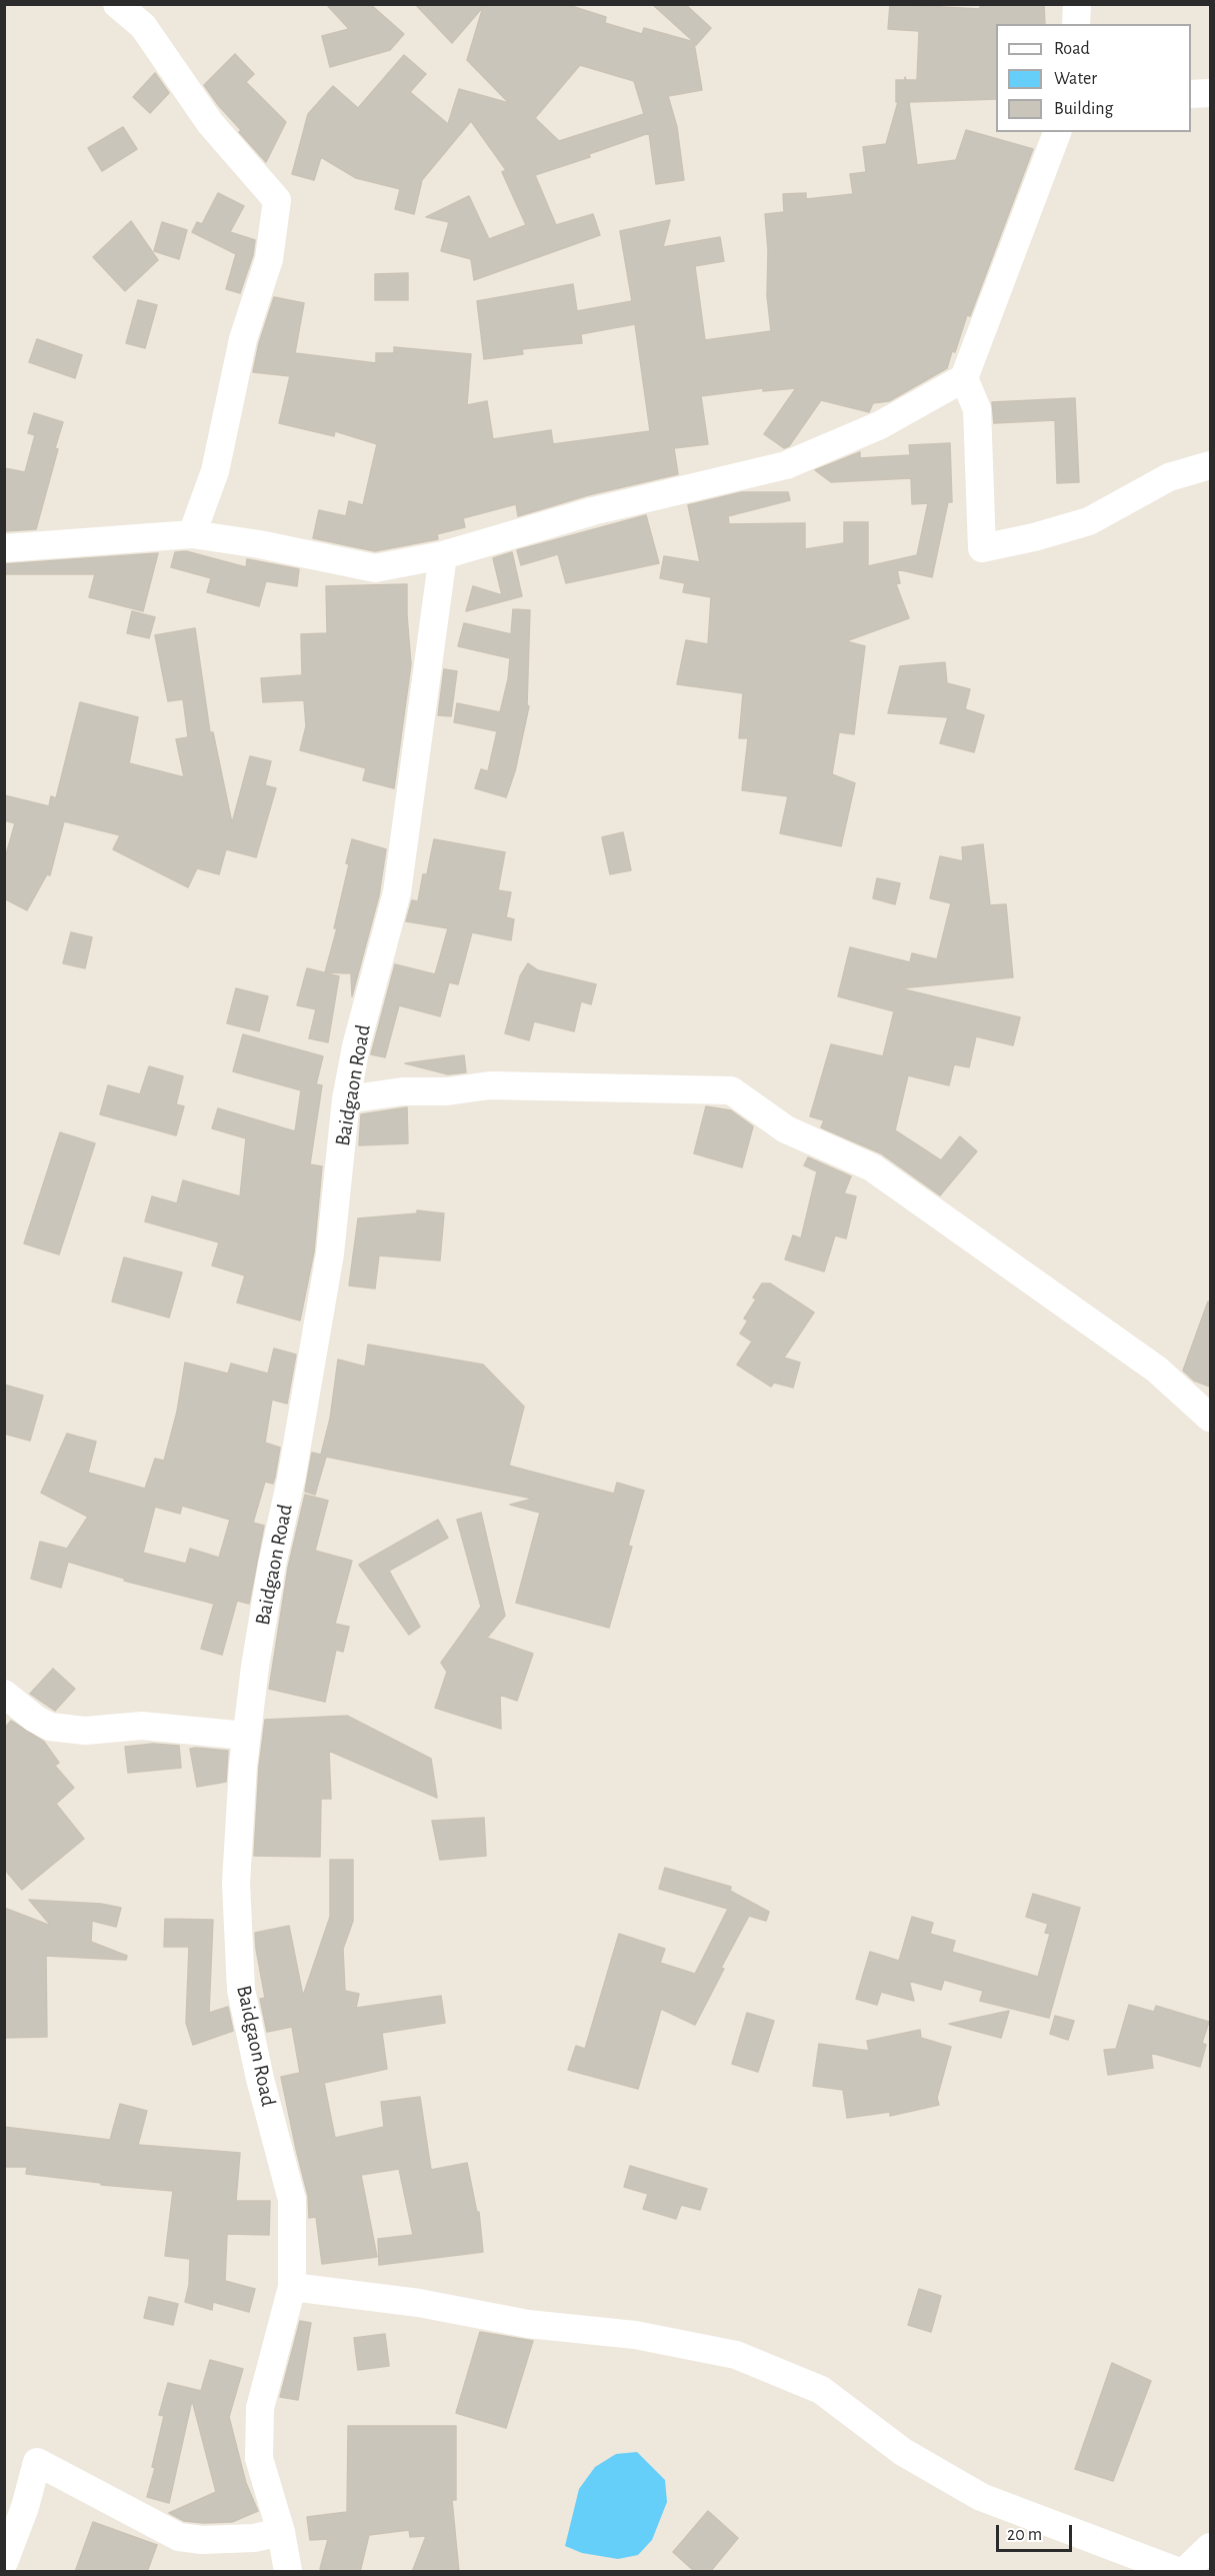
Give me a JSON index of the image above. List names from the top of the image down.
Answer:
{
  "streets": {
    "street": ["Baidgaon Road"]
  },
  "legend": ["Road", "Water", "Building"],
  "scale_bar": "20 m"
}
